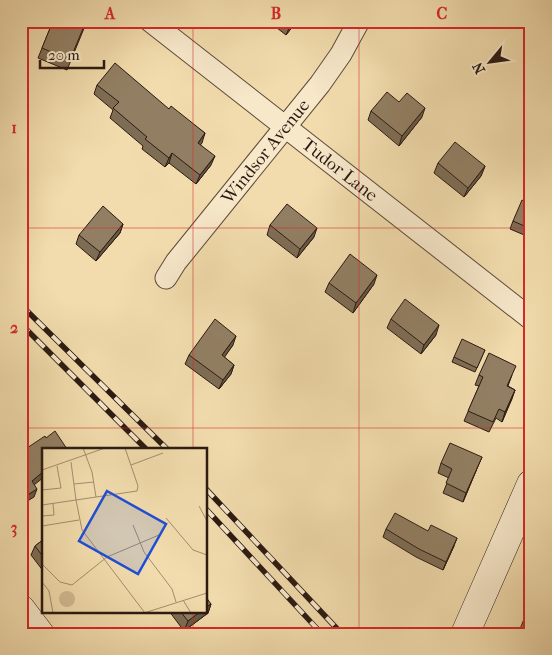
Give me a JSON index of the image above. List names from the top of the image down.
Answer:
{
  "streets": {
    "street": ["Windsor Avenue", "Tudor Lane"]
  },
  "crossings": [
    ["Windsor Avenue", "Tudor Lane"]
  ],
  "scale_bar": "20 m",
  "north": "bottom left",
  "grid": {
    "columns": ["A", "B", "C"],
    "rows": ["1", "2", "3"]
  }
}
